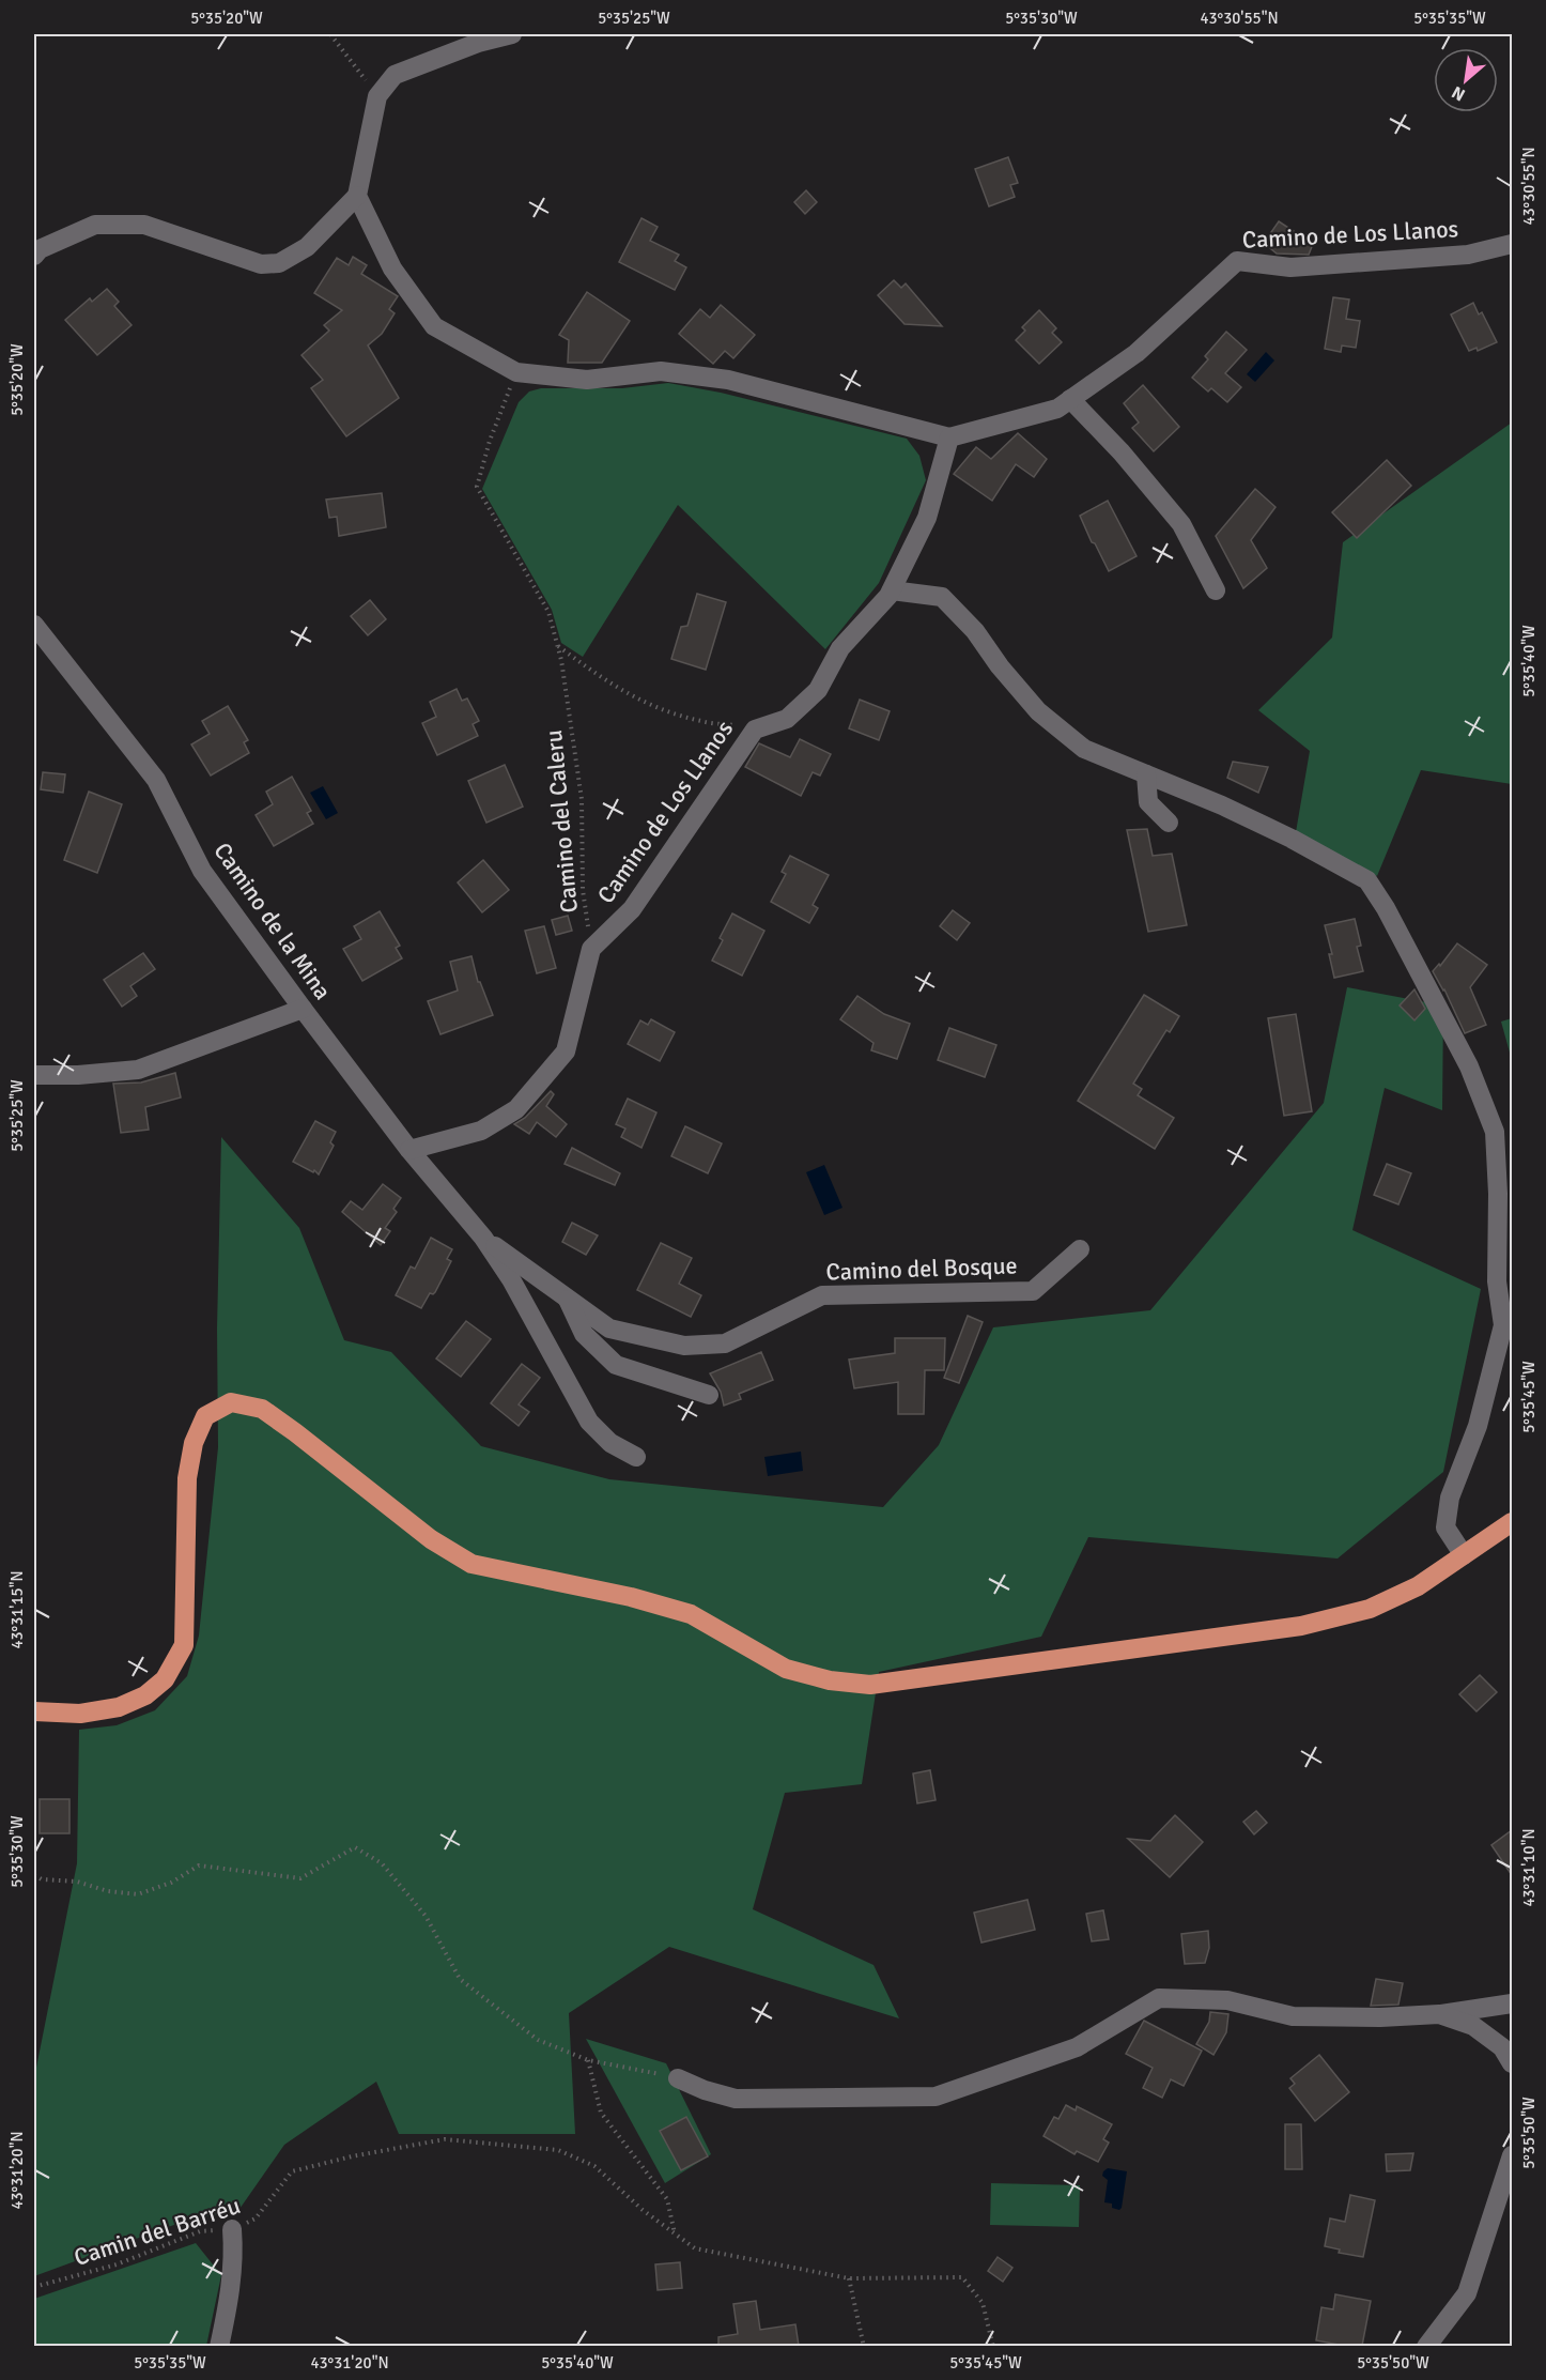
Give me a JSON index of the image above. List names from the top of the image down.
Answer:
{
  "streets": {
    "street": ["Camino de Los Llanos", "Camino de la Mina", "Camino del Bosque"],
    "path": ["Camino del Caleru", "Camin del Barréu"]
  },
  "crossings": [
    ["Camino de Los Llanos", "Camino del Caleru"],
    ["Camino de la Mina", "Camino del Bosque"]
  ],
  "north": "bottom left",
  "coordinates": [
    "5°35'20\"W",
    "5°35'25\"W",
    "5°35'30\"W",
    "43°30'55\"N",
    "5°35'35\"W",
    "5°35'40\"W",
    "5°35'45\"W",
    "43°31'15\"N",
    "43°31'10\"N",
    "5°35'50\"W",
    "43°31'20\"N"
  ]
}
